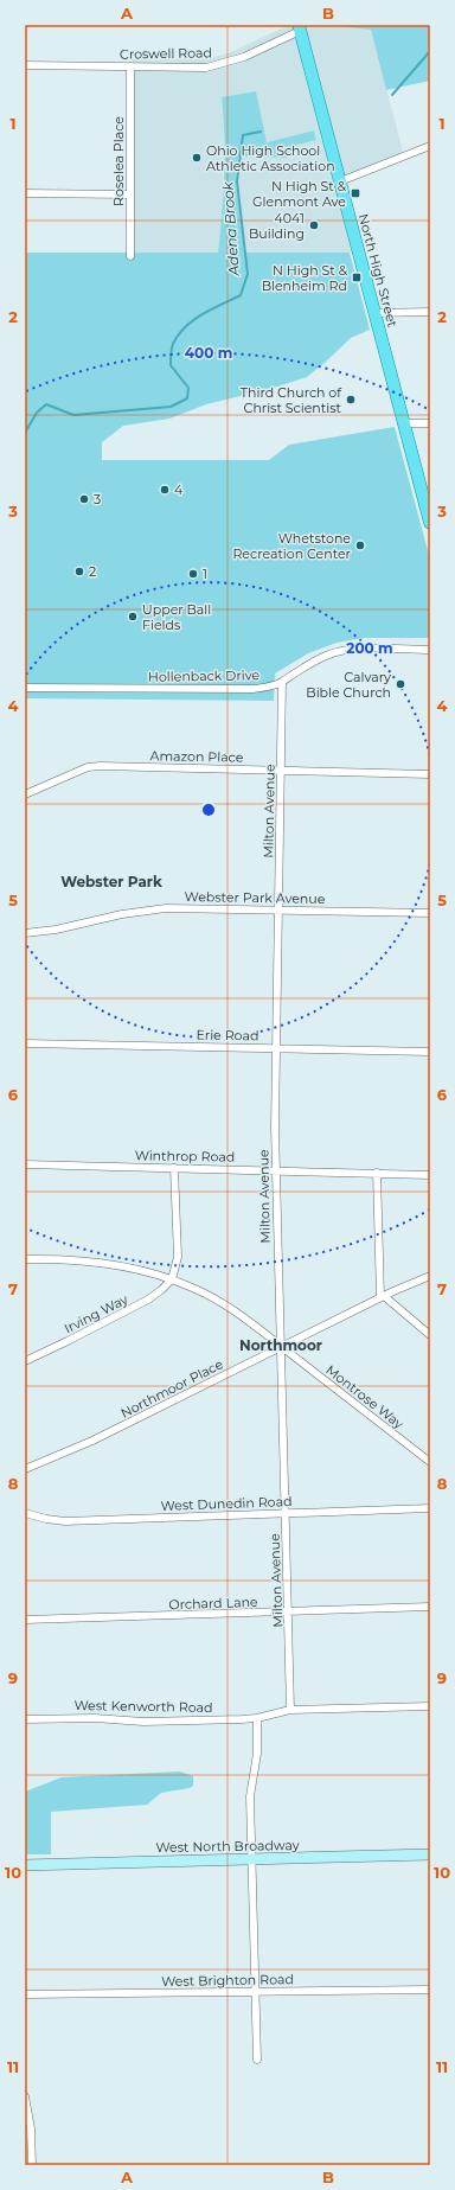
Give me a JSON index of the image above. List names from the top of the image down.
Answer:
{
  "streets": {
    "main road": ["North High Street", "West North Broadway"],
    "street": [
      "Croswell Road",
      "Roselea Place",
      "Hollenback Drive",
      "Amazon Place",
      "Milton Avenue",
      "Webster Park Avenue",
      "Erie Road",
      "Winthrop Road",
      "Irving Way",
      "Northmoor Place",
      "Montrose Way",
      "West Dunedin Road",
      "Orchard Lane",
      "West Kenworth Road",
      "West Brighton Road"
    ]
  },
  "crossings": [
    ["Croswell Road", "Roselea Place"],
    ["Croswell Road", "North High Street"],
    ["Hollenback Drive", "Milton Avenue"],
    ["Amazon Place", "Milton Avenue"],
    ["Milton Avenue", "Webster Park Avenue"],
    ["Milton Avenue", "Erie Road"],
    ["Milton Avenue", "Winthrop Road"],
    ["Milton Avenue", "Northmoor Place"],
    ["Milton Avenue", "Montrose Way"],
    ["Milton Avenue", "West Dunedin Road"],
    ["Milton Avenue", "Orchard Lane"],
    ["Milton Avenue", "West Kenworth Road"],
    ["Irving Way", "Montrose Way"],
    ["Northmoor Place", "Montrose Way"]
  ],
  "districts": ["Webster Park", "Northmoor"],
  "water": ["Adena Brook"],
  "places": {
    "other": [
      "Ohio High School Athletic Association",
      "4041 Building",
      "Third Church of Christ Scientist",
      "4",
      "3",
      "Whetstone Recreation Center",
      "2",
      "1",
      "Upper Ball Fields",
      "Calvary Bible Church"
    ],
    "transit": ["N High St & Glenmont Ave", "N High St & Blenheim Rd"]
  },
  "grid": {
    "columns": ["A", "B"],
    "rows": [
      "1",
      "2",
      "3",
      "4",
      "5",
      "6",
      "7",
      "8",
      "9",
      "10",
      "11"
    ]
  },
  "rings": ["400 m", "200 m"]
}
